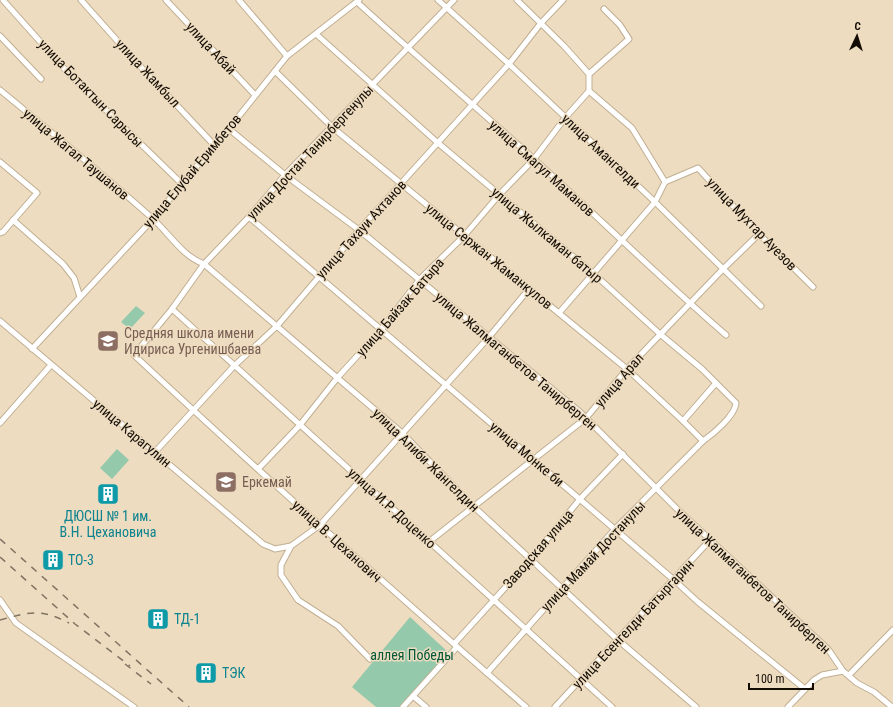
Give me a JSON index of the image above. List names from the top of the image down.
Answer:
{
  "streets": {
    "street": [
      "улица Абай",
      "улица Жамбыл",
      "улица Ботактын Сарысы",
      "улица Амангелди",
      "улица Достан Танирбергенулы",
      "улица Жагал Таушанов",
      "улица Смагул Маманов",
      "улица Елубай Еримбетов",
      "улица Мухтар Ауезов",
      "улица Тахауи Ахтанов",
      "улица Жылкаман батыр",
      "улица Сержан Жаманкулов",
      "улица Байзак Батыра",
      "улица Жалмаганбетов Танирберген",
      "улица Арал",
      "улица Карагулин",
      "улица Монке би",
      "улица Алиби Жангелдин",
      "улица И.Р. Доценко",
      "улица В. Цеханович",
      "Заводская улица",
      "улица Мамай Достанулы",
      "улица Есенгелди Батыргарин"
    ]
  },
  "crossings": [
    ["улица Абай", "улица Елубай Еримбетов"],
    ["улица Жамбыл", "улица Елубай Еримбетов"],
    ["улица Ботактын Сарысы", "улица Елубай Еримбетов"],
    ["улица Амангелди", "улица Достан Танирбергенулы"],
    ["улица Амангелди", "улица Тахауи Ахтанов"],
    ["улица Амангелди", "улица Байзак Батыра"],
    ["улица Амангелди", "улица Арал"],
    ["улица Достан Танирбергенулы", "улица Смагул Маманов"],
    ["улица Достан Танирбергенулы", "улица Жылкаман батыр"],
    ["улица Достан Танирбергенулы", "улица Сержан Жаманкулов"],
    ["улица Достан Танирбергенулы", "улица Жалмаганбетов Танирберген"],
    ["улица Достан Танирбергенулы", "улица Монке би"],
    ["улица Достан Танирбергенулы", "улица Алиби Жангелдин"],
    ["улица Достан Танирбергенулы", "улица И.Р. Доценко"],
    ["улица Достан Танирбергенулы", "улица В. Цеханович"],
    ["улица Жагал Таушанов", "улица Елубай Еримбетов"],
    ["улица Жагал Таушанов", "улица Алиби Жангелдин"],
    ["улица Смагул Маманов", "улица Елубай Еримбетов"],
    ["улица Смагул Маманов", "улица Тахауи Ахтанов"],
    ["улица Смагул Маманов", "улица Байзак Батыра"],
    ["улица Смагул Маманов", "улица Арал"],
    ["улица Елубай Еримбетов", "улица Жылкаман батыр"],
    ["улица Елубай Еримбетов", "улица Сержан Жаманкулов"],
    ["улица Елубай Еримбетов", "улица Жалмаганбетов Танирберген"],
    ["улица Елубай Еримбетов", "улица Карагулин"],
    ["улица Елубай Еримбетов", "улица Алиби Жангелдин"],
    ["улица Мухтар Ауезов", "улица Арал"],
    ["улица Тахауи Ахтанов", "улица Жылкаман батыр"],
    ["улица Тахауи Ахтанов", "улица Сержан Жаманкулов"],
    ["улица Тахауи Ахтанов", "улица Жалмаганбетов Танирберген"],
    ["улица Тахауи Ахтанов", "улица Карагулин"],
    ["улица Тахауи Ахтанов", "улица Монке би"],
    ["улица Тахауи Ахтанов", "улица Алиби Жангелдин"],
    ["улица Тахауи Ахтанов", "улица И.Р. Доценко"],
    ["улица Тахауи Ахтанов", "улица В. Цеханович"],
    ["улица Жылкаман батыр", "улица Сержан Жаманкулов"],
    ["улица Жылкаман батыр", "улица Байзак Батыра"],
    ["улица Жылкаман батыр", "улица Арал"],
    ["улица Жылкаман батыр", "улица Мамай Достанулы"],
    ["улица Сержан Жаманкулов", "улица Байзак Батыра"],
    ["улица Сержан Жаманкулов", "улица Арал"],
    ["улица Сержан Жаманкулов", "улица Мамай Достанулы"],
    ["улица Байзак Батыра", "улица Жалмаганбетов Танирберген"],
    ["улица Байзак Батыра", "улица Монке би"],
    ["улица Байзак Батыра", "улица Алиби Жангелдин"],
    ["улица Байзак Батыра", "улица И.Р. Доценко"],
    ["улица Байзак Батыра", "улица В. Цеханович"],
    ["улица Жалмаганбетов Танирберген", "улица Арал"],
    ["улица Жалмаганбетов Танирберген", "Заводская улица"],
    ["улица Жалмаганбетов Танирберген", "улица Мамай Достанулы"],
    ["улица Жалмаганбетов Танирберген", "улица Есенгелди Батыргарин"],
    ["улица Арал", "улица Монке би"],
    ["улица Арал", "улица Алиби Жангелдин"],
    ["улица Арал", "улица И.Р. Доценко"],
    ["улица Монке би", "Заводская улица"],
    ["улица Монке би", "улица Мамай Достанулы"],
    ["улица Монке би", "улица Есенгелди Батыргарин"],
    ["улица Алиби Жангелдин", "Заводская улица"],
    ["улица Алиби Жангелдин", "улица Мамай Достанулы"],
    ["улица Алиби Жангелдин", "улица Есенгелди Батыргарин"],
    ["улица И.Р. Доценко", "Заводская улица"],
    ["улица И.Р. Доценко", "улица Мамай Достанулы"],
    ["улица И.Р. Доценко", "улица Есенгелди Батыргарин"],
    ["улица В. Цеханович", "Заводская улица"],
    ["улица В. Цеханович", "улица Мамай Достанулы"]
  ],
  "parks": ["аллея Победы"],
  "places": {
    "school or university": ["Средняя школа имени Идириса Ургенишбаева", "Еркемай"],
    "building": [
      "ДЮСШ № 1 им. В.Н. Цехановича",
      "ТО-3",
      "ТД-1",
      "ТЭК"
    ]
  },
  "scale_bar": "100 m",
  "north": "top"
}
